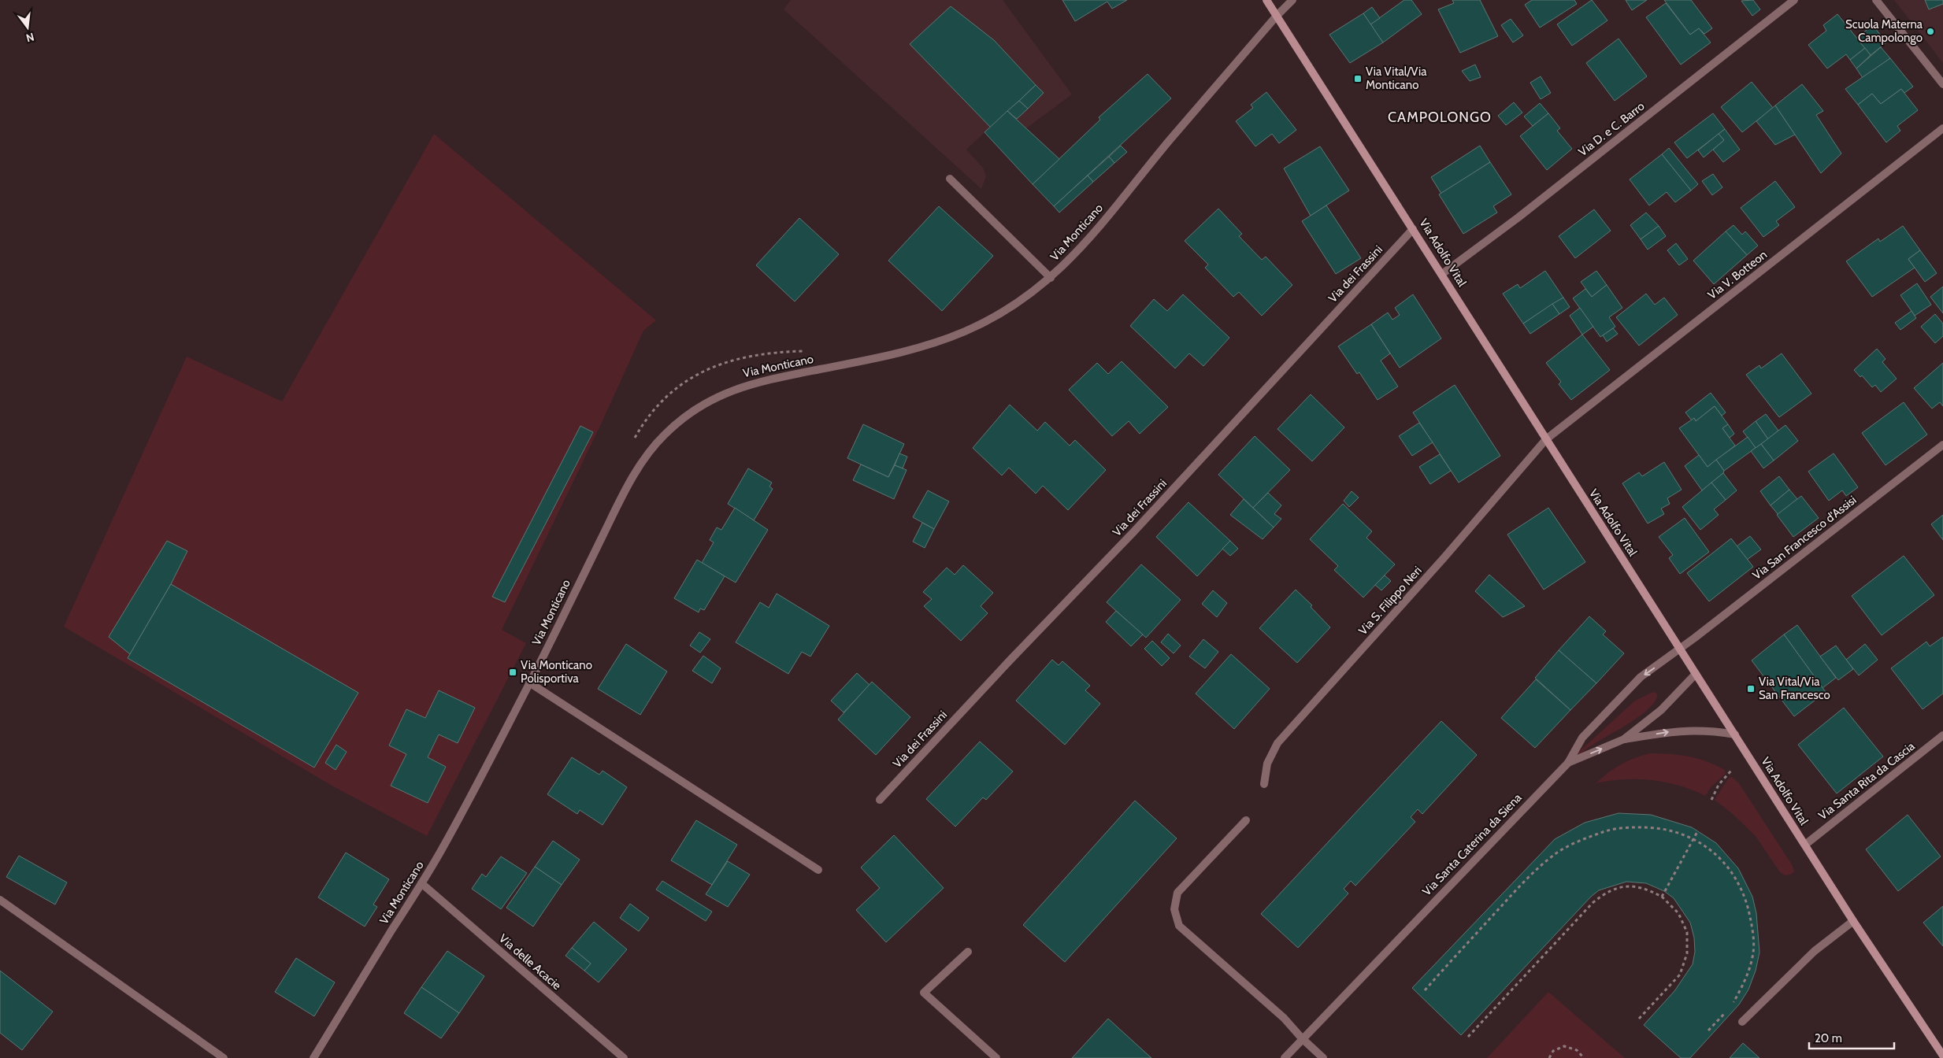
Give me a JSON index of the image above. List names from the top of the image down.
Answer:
{
  "streets": {
    "street": [
      "Via D. e C. Barro",
      "Via Monticano",
      "Via Adolfo Vital",
      "Via dei Frassini",
      "Via V. Botteon",
      "Via San Francesco d'Assisi",
      "Via S. Filippo Neri",
      "Via Santa Rita da Cascia",
      "Via Santa Caterina da Siena",
      "Via delle Acacie"
    ]
  },
  "crossings": [
    ["Via D. e C. Barro", "Via Adolfo Vital"],
    ["Via Monticano", "Via Adolfo Vital"],
    ["Via Monticano", "Via delle Acacie"],
    ["Via Adolfo Vital", "Via dei Frassini"],
    ["Via Adolfo Vital", "Via V. Botteon"],
    ["Via Adolfo Vital", "Via San Francesco d'Assisi"],
    ["Via Adolfo Vital", "Via S. Filippo Neri"],
    ["Via Adolfo Vital", "Via Santa Rita da Cascia"],
    ["Via Adolfo Vital", "Via Santa Caterina da Siena"],
    ["Via V. Botteon", "Via S. Filippo Neri"],
    ["Via San Francesco d'Assisi", "Via Santa Caterina da Siena"]
  ],
  "districts": ["CAMPOLONGO"],
  "places": {
    "other": ["Scuola Materna Campolongo"],
    "transit": ["Via Vital/Via Monticano", "Via Monticano Polisportiva", "Via Vital/Via San Francesco"]
  },
  "scale_bar": "20 m",
  "north": "bottom"
}
